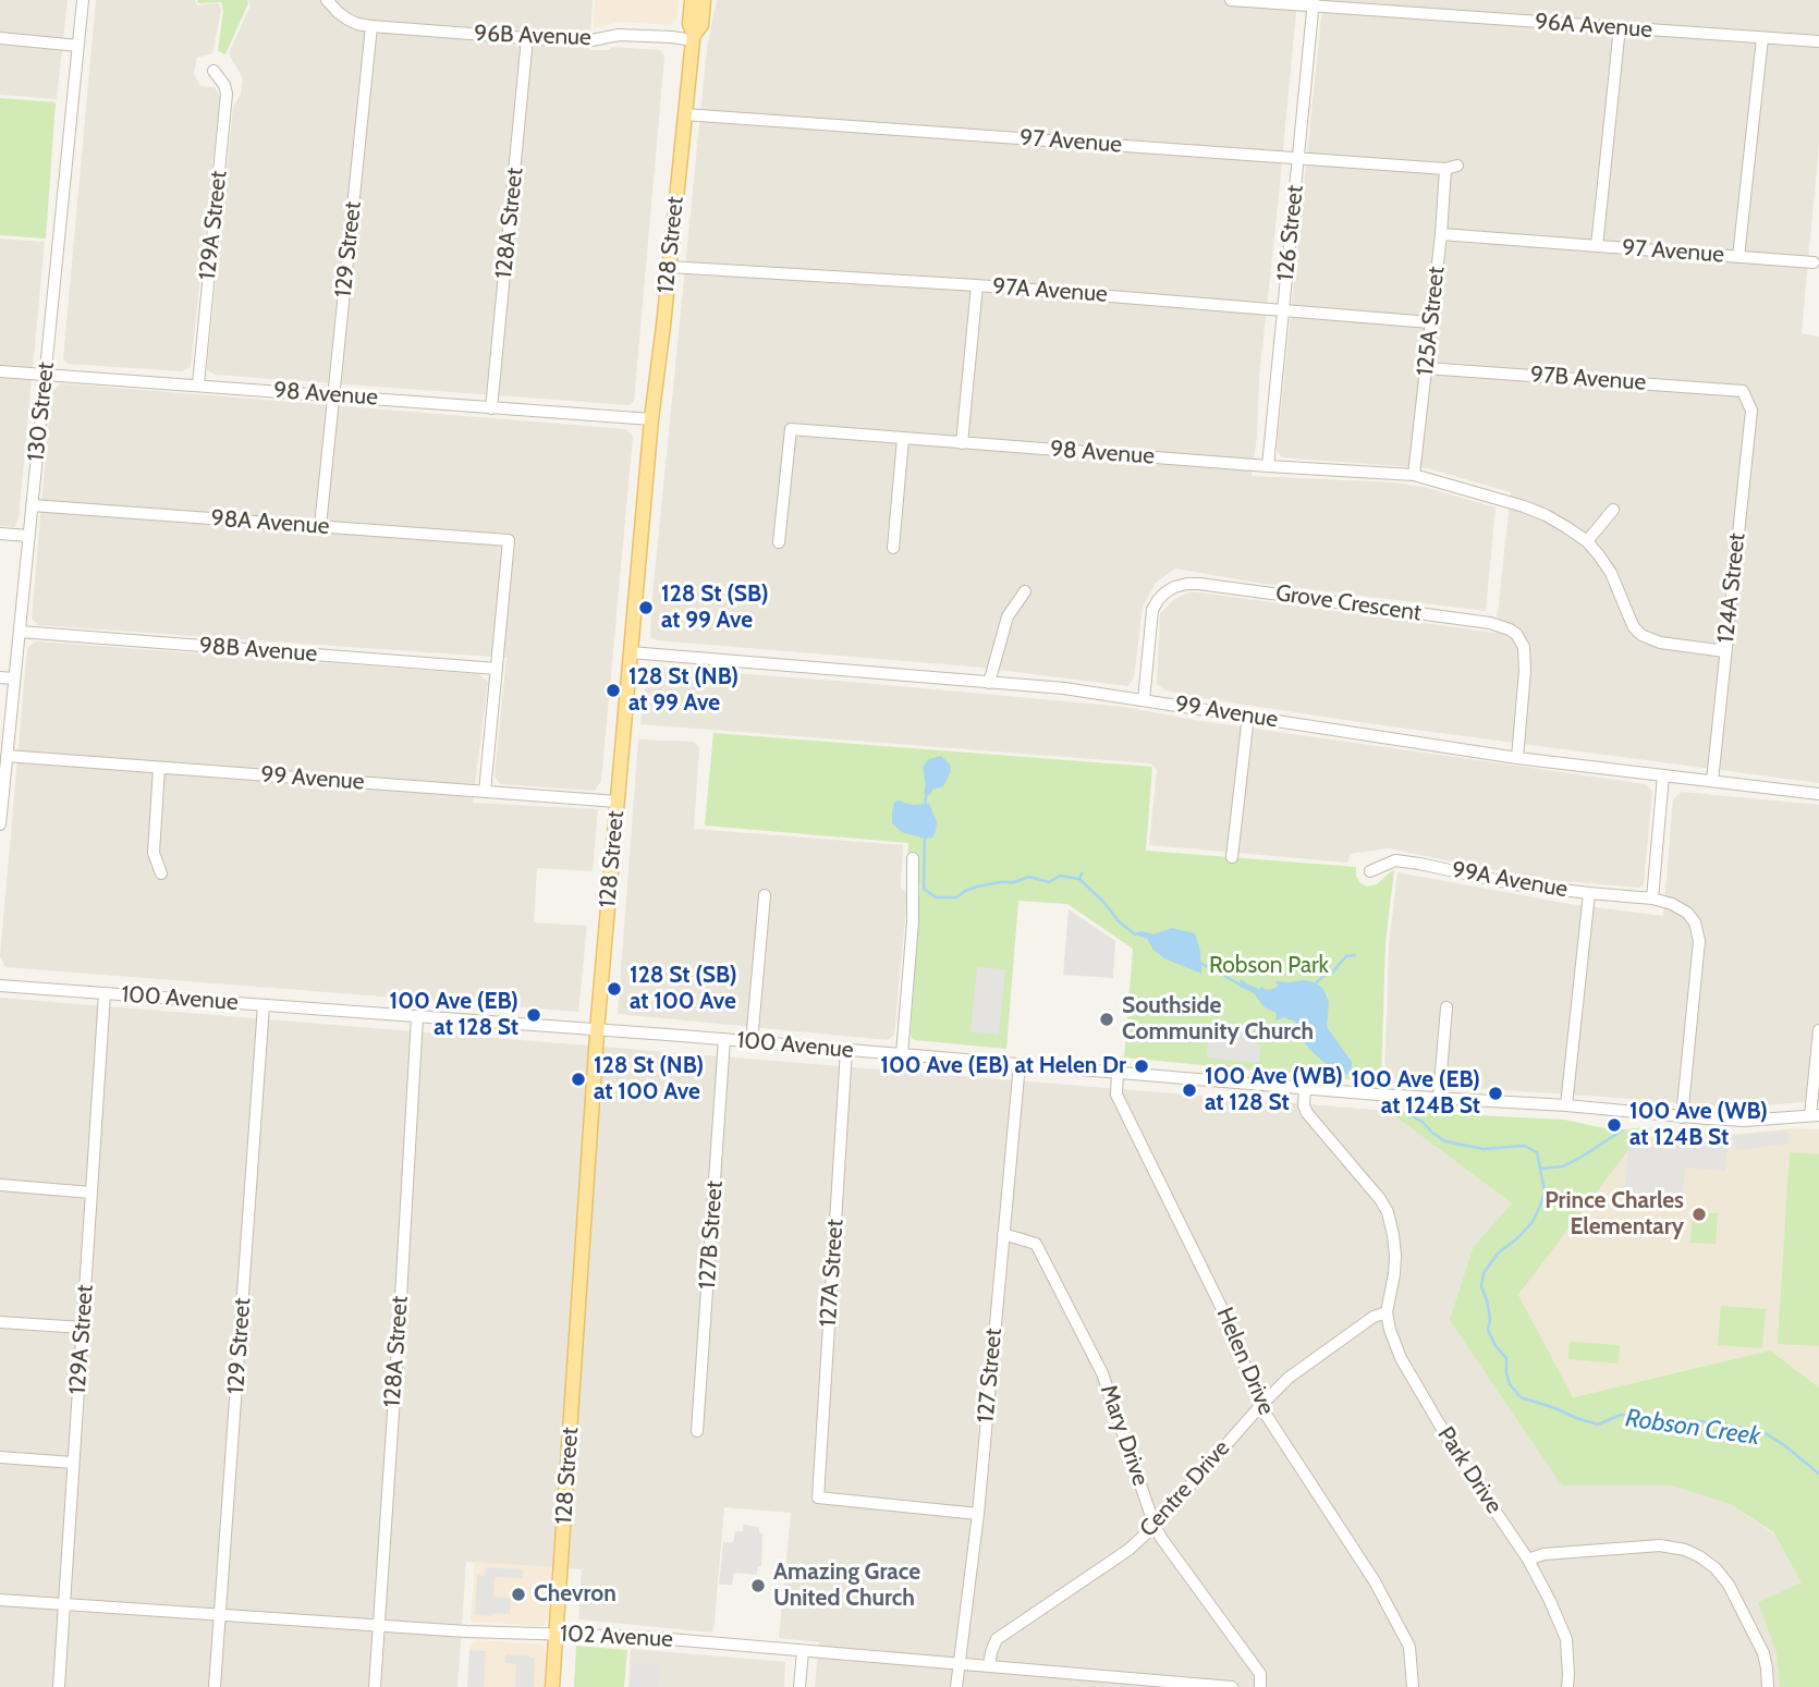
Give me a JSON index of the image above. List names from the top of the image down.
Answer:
{
  "streets": {
    "main road": ["128 Street"],
    "street": [
      "96A Avenue",
      "96B Avenue",
      "97 Avenue",
      "128A Street",
      "129A Street",
      "126 Street",
      "129 Street",
      "97A Avenue",
      "125A Street",
      "97B Avenue",
      "98 Avenue",
      "130 Street",
      "98A Avenue",
      "124A Street",
      "Grove Crescent",
      "98B Avenue",
      "99 Avenue",
      "99A Avenue",
      "100 Avenue",
      "127B Street",
      "127A Street",
      "Helen Drive",
      "127 Street",
      "Mary Drive",
      "Park Drive",
      "Centre Drive",
      "102 Avenue"
    ]
  },
  "crossings": [
    ["96A Avenue", "126 Street"],
    ["96B Avenue", "128A Street"],
    ["96B Avenue", "128 Street"],
    ["96B Avenue", "129 Street"],
    ["97 Avenue", "126 Street"],
    ["97 Avenue", "128 Street"],
    ["97 Avenue", "125A Street"],
    ["128A Street", "98 Avenue"],
    ["128A Street", "100 Avenue"],
    ["128A Street", "102 Avenue"],
    ["129A Street", "98 Avenue"],
    ["129A Street", "100 Avenue"],
    ["129A Street", "102 Avenue"],
    ["126 Street", "97A Avenue"],
    ["126 Street", "98 Avenue"],
    ["128 Street", "97A Avenue"],
    ["128 Street", "98 Avenue"],
    ["128 Street", "99 Avenue"],
    ["128 Street", "100 Avenue"],
    ["128 Street", "102 Avenue"],
    ["129 Street", "98 Avenue"],
    ["129 Street", "98A Avenue"],
    ["129 Street", "100 Avenue"],
    ["129 Street", "102 Avenue"],
    ["97A Avenue", "125A Street"],
    ["125A Street", "97B Avenue"],
    ["125A Street", "98 Avenue"],
    ["97B Avenue", "124A Street"],
    ["98 Avenue", "130 Street"],
    ["130 Street", "98A Avenue"],
    ["130 Street", "98B Avenue"],
    ["130 Street", "99 Avenue"],
    ["98A Avenue", "98B Avenue"],
    ["124A Street", "99 Avenue"],
    ["Grove Crescent", "99 Avenue"],
    ["100 Avenue", "127B Street"],
    ["100 Avenue", "127A Street"],
    ["100 Avenue", "Helen Drive"],
    ["100 Avenue", "127 Street"],
    ["100 Avenue", "Park Drive"],
    ["127A Street", "127 Street"],
    ["Helen Drive", "Centre Drive"],
    ["127 Street", "Mary Drive"],
    ["127 Street", "102 Avenue"],
    ["Mary Drive", "Centre Drive"],
    ["Park Drive", "Centre Drive"],
    ["Centre Drive", "102 Avenue"]
  ],
  "water": ["Robson Creek"],
  "parks": ["Robson Park"],
  "places": [
    "128 St (SB) at 99 Ave",
    "128 St (NB) at 99 Ave",
    "128 St (SB) at 100 Ave",
    "100 Ave (EB) at 128 St",
    "Southside Community Church",
    "100 Ave (EB) at Helen Dr",
    "128 St (NB) at 100 Ave",
    "100 Ave (WB) at 128 St",
    "100 Ave (EB) at 124B St",
    "100 Ave (WB) at 124B St",
    "Prince Charles Elementary",
    "Amazing Grace United Church",
    "Chevron"
  ]
}
